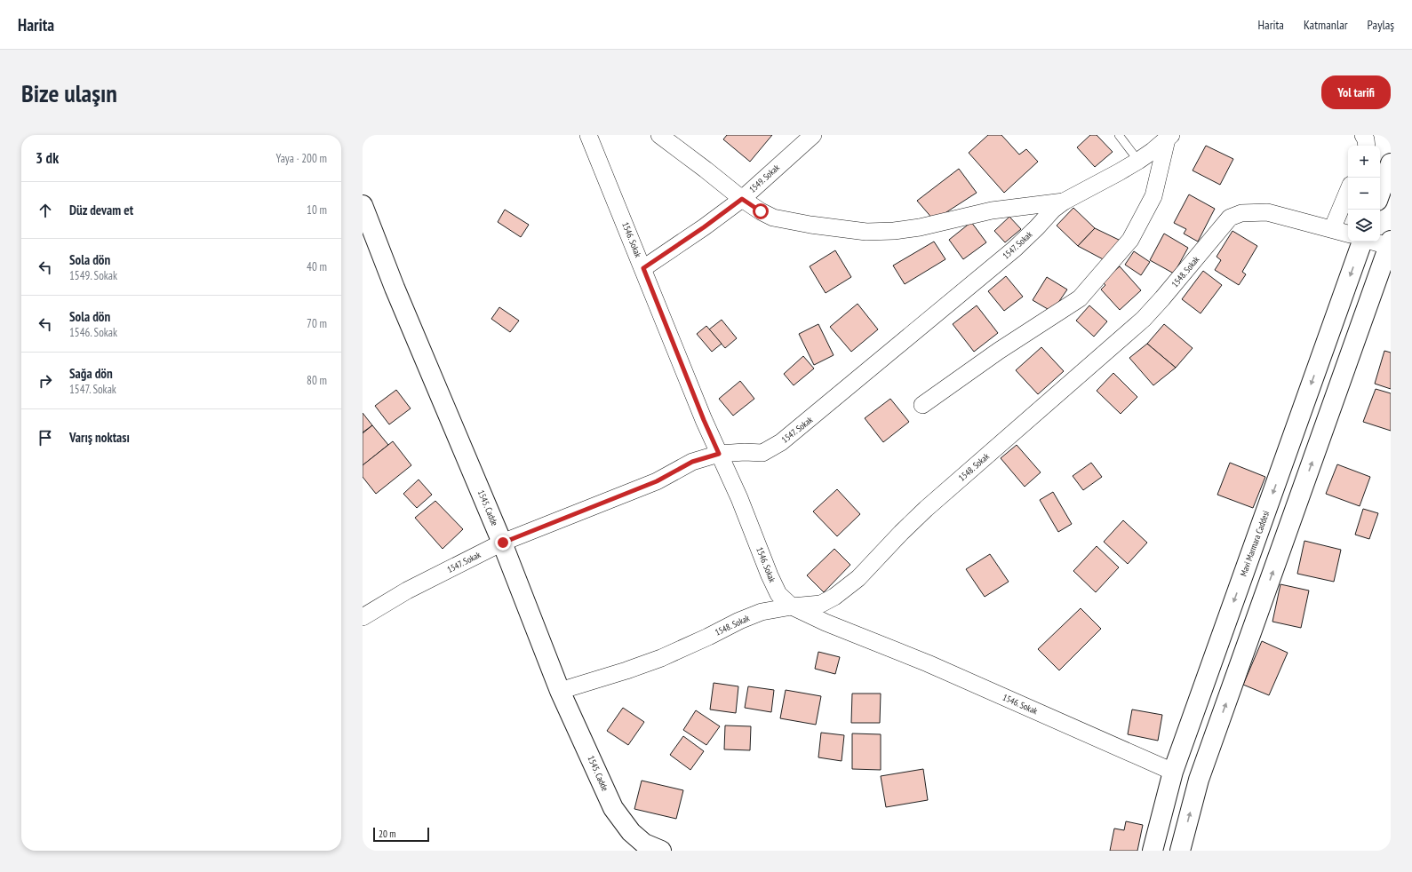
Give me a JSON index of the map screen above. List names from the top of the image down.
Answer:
{
  "streets": {
    "street": [
      "1549. Sokak",
      "1546. Sokak",
      "1547. Sokak",
      "1548. Sokak",
      "1545. Cadde",
      "Mavi Marmara Caddesi"
    ]
  },
  "crossings": [
    ["1549. Sokak", "1546. Sokak"],
    ["1546. Sokak", "1547. Sokak"],
    ["1546. Sokak", "1548. Sokak"],
    ["1546. Sokak", "Mavi Marmara Caddesi"],
    ["1547. Sokak", "1545. Cadde"],
    ["1548. Sokak", "1545. Cadde"]
  ],
  "scale_bar": "20 m",
  "page": {
    "header": "Harita",
    "nav": ["Harita", "Katmanlar", "Paylaş"],
    "buttons": "Yol tarifi",
    "title": "Bize ulaşın",
    "heading": ["3 dk", "Yaya · 200 m"],
    "map_buttons": ["+", "−"],
    "list": [
      ["Düz devam et", "10 m"],
      ["Sola dön", "1549. Sokak", "40 m"],
      ["Sola dön", "1546. Sokak", "70 m"],
      ["Sağa dön", "1547. Sokak", "80 m"],
      "Varış noktası"
    ],
    "scale": "20 m"
  }
}
